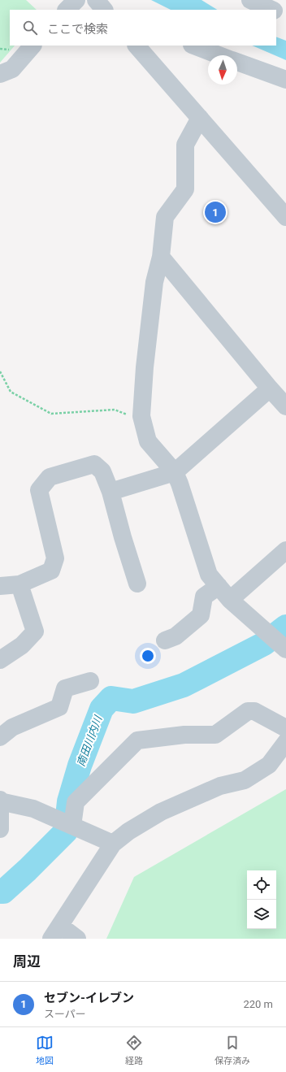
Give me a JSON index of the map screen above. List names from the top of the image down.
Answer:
{
  "water": ["南田川内川"],
  "north": "bottom",
  "page": {
    "search": "ここで検索",
    "pins": "1",
    "heading": "周辺",
    "list": [
      {
        "mark": "1",
        "name": "セブン-イレブン",
        "note": "スーパー",
        "value": "220 m"
      }
    ],
    "nav": ["地図", "経路", "保存済み"]
  }
}
